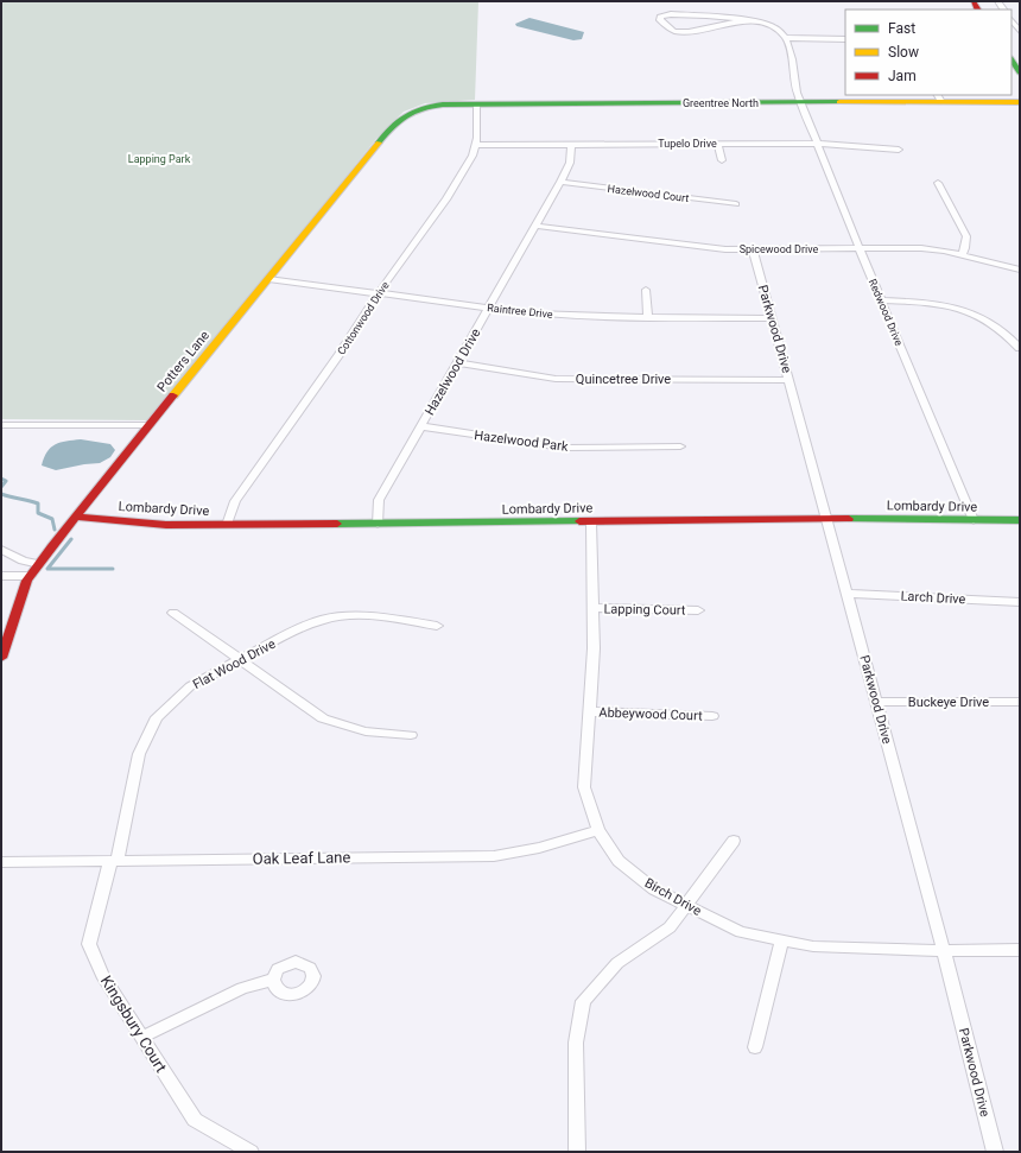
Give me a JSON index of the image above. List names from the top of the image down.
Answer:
{
  "streets": {
    "main road": ["Greentree North", "Potters Lane", "Lombardy Drive"],
    "street": [
      "Tupelo Drive",
      "Hazelwood Court",
      "Spicewood Drive",
      "Raintree Drive",
      "Redwood Drive",
      "Cottonwood Drive",
      "Parkwood Drive",
      "Hazelwood Drive",
      "Quincetree Drive",
      "Hazelwood Park",
      "Larch Drive",
      "Lapping Court",
      "Flat Wood Drive",
      "Buckeye Drive",
      "Abbeywood Court",
      "Oak Leaf Lane",
      "Birch Drive",
      "Kingsbury Court"
    ]
  },
  "crossings": [
    ["Greentree North", "Redwood Drive"],
    ["Greentree North", "Cottonwood Drive"],
    ["Greentree North", "Potters Lane"],
    ["Tupelo Drive", "Redwood Drive"],
    ["Tupelo Drive", "Cottonwood Drive"],
    ["Tupelo Drive", "Hazelwood Drive"],
    ["Hazelwood Court", "Hazelwood Drive"],
    ["Spicewood Drive", "Redwood Drive"],
    ["Spicewood Drive", "Parkwood Drive"],
    ["Spicewood Drive", "Hazelwood Drive"],
    ["Raintree Drive", "Cottonwood Drive"],
    ["Raintree Drive", "Parkwood Drive"],
    ["Raintree Drive", "Potters Lane"],
    ["Raintree Drive", "Hazelwood Drive"],
    ["Redwood Drive", "Lombardy Drive"],
    ["Cottonwood Drive", "Lombardy Drive"],
    ["Parkwood Drive", "Quincetree Drive"],
    ["Parkwood Drive", "Lombardy Drive"],
    ["Parkwood Drive", "Larch Drive"],
    ["Parkwood Drive", "Buckeye Drive"],
    ["Parkwood Drive", "Birch Drive"],
    ["Potters Lane", "Lombardy Drive"],
    ["Hazelwood Drive", "Quincetree Drive"],
    ["Hazelwood Drive", "Hazelwood Park"],
    ["Hazelwood Drive", "Lombardy Drive"],
    ["Lombardy Drive", "Birch Drive"],
    ["Lapping Court", "Birch Drive"],
    ["Flat Wood Drive", "Oak Leaf Lane"],
    ["Flat Wood Drive", "Kingsbury Court"],
    ["Abbeywood Court", "Birch Drive"],
    ["Oak Leaf Lane", "Birch Drive"],
    ["Oak Leaf Lane", "Kingsbury Court"]
  ],
  "parks": ["Lapping Park"],
  "legend": ["Fast", "Slow", "Jam"]
}
